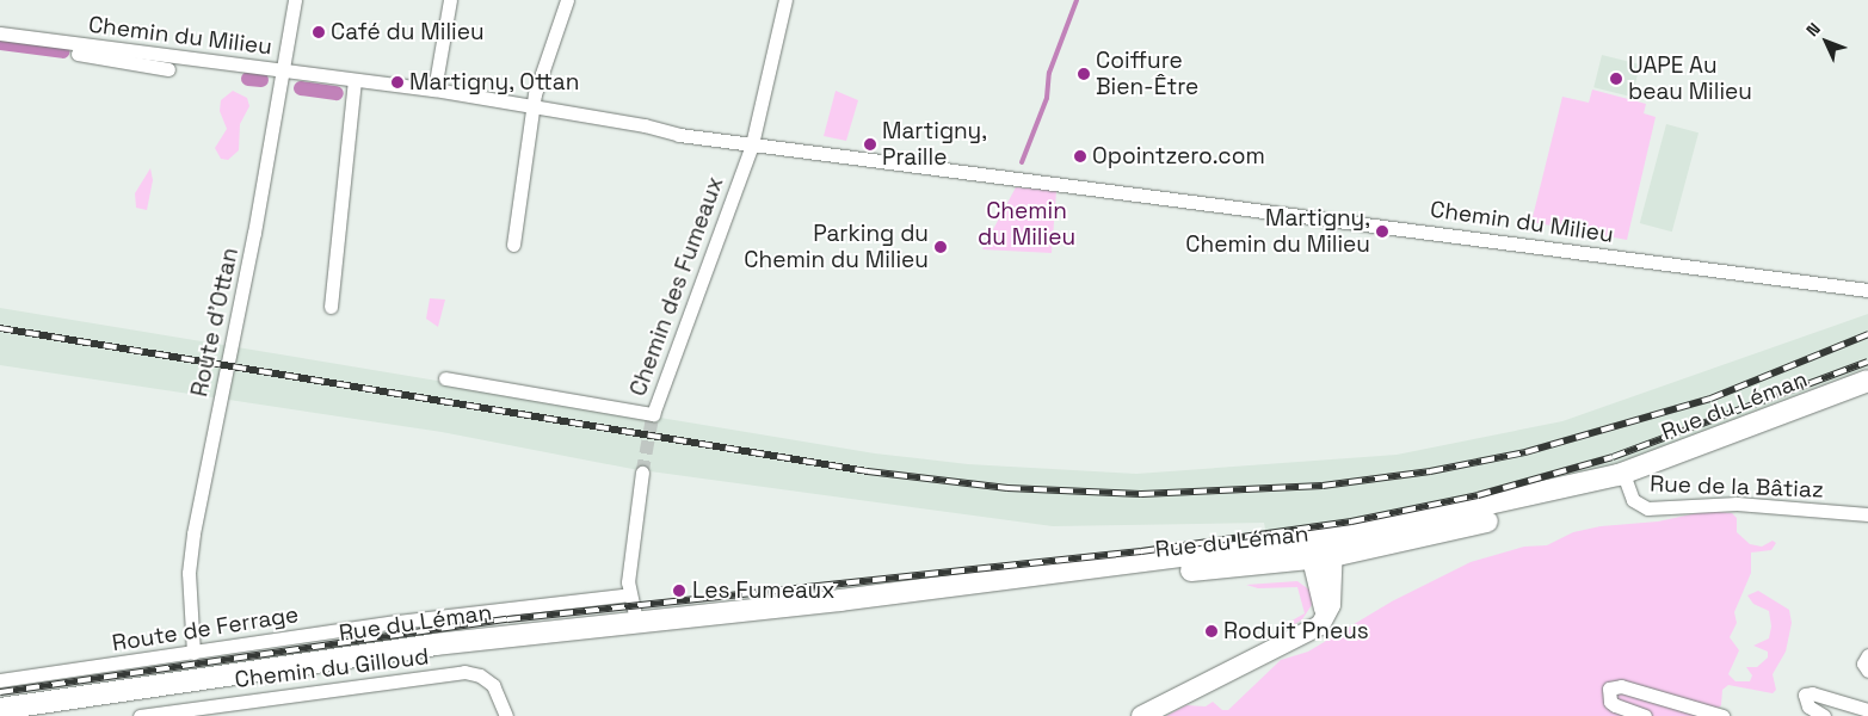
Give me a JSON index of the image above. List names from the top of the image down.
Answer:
{
  "streets": {
    "main road": ["Rue du Léman"],
    "street": [
      "Chemin du Milieu",
      "Chemin des Fumeaux",
      "Route d'Ottan",
      "Rue de la Bâtiaz",
      "Route de Ferrage",
      "Chemin du Gilloud"
    ]
  },
  "crossings": [
    ["Chemin du Milieu", "Chemin des Fumeaux"],
    ["Chemin du Milieu", "Route d'Ottan"],
    ["Route d'Ottan", "Route de Ferrage"],
    ["Rue du Léman", "Rue de la Bâtiaz"]
  ],
  "parks": ["Chemin du Milieu"],
  "places": [
    "Café du Milieu",
    "Coiffure Bien-Être",
    "UAPE Au beau Milieu",
    "Martigny, Ottan",
    "Martigny, Praille",
    "Opointzero.com",
    "Martigny, Chemin du Milieu",
    "Parking du Chemin du Milieu",
    "Les Fumeaux",
    "Roduit Pneus"
  ],
  "north": "top left"
}
